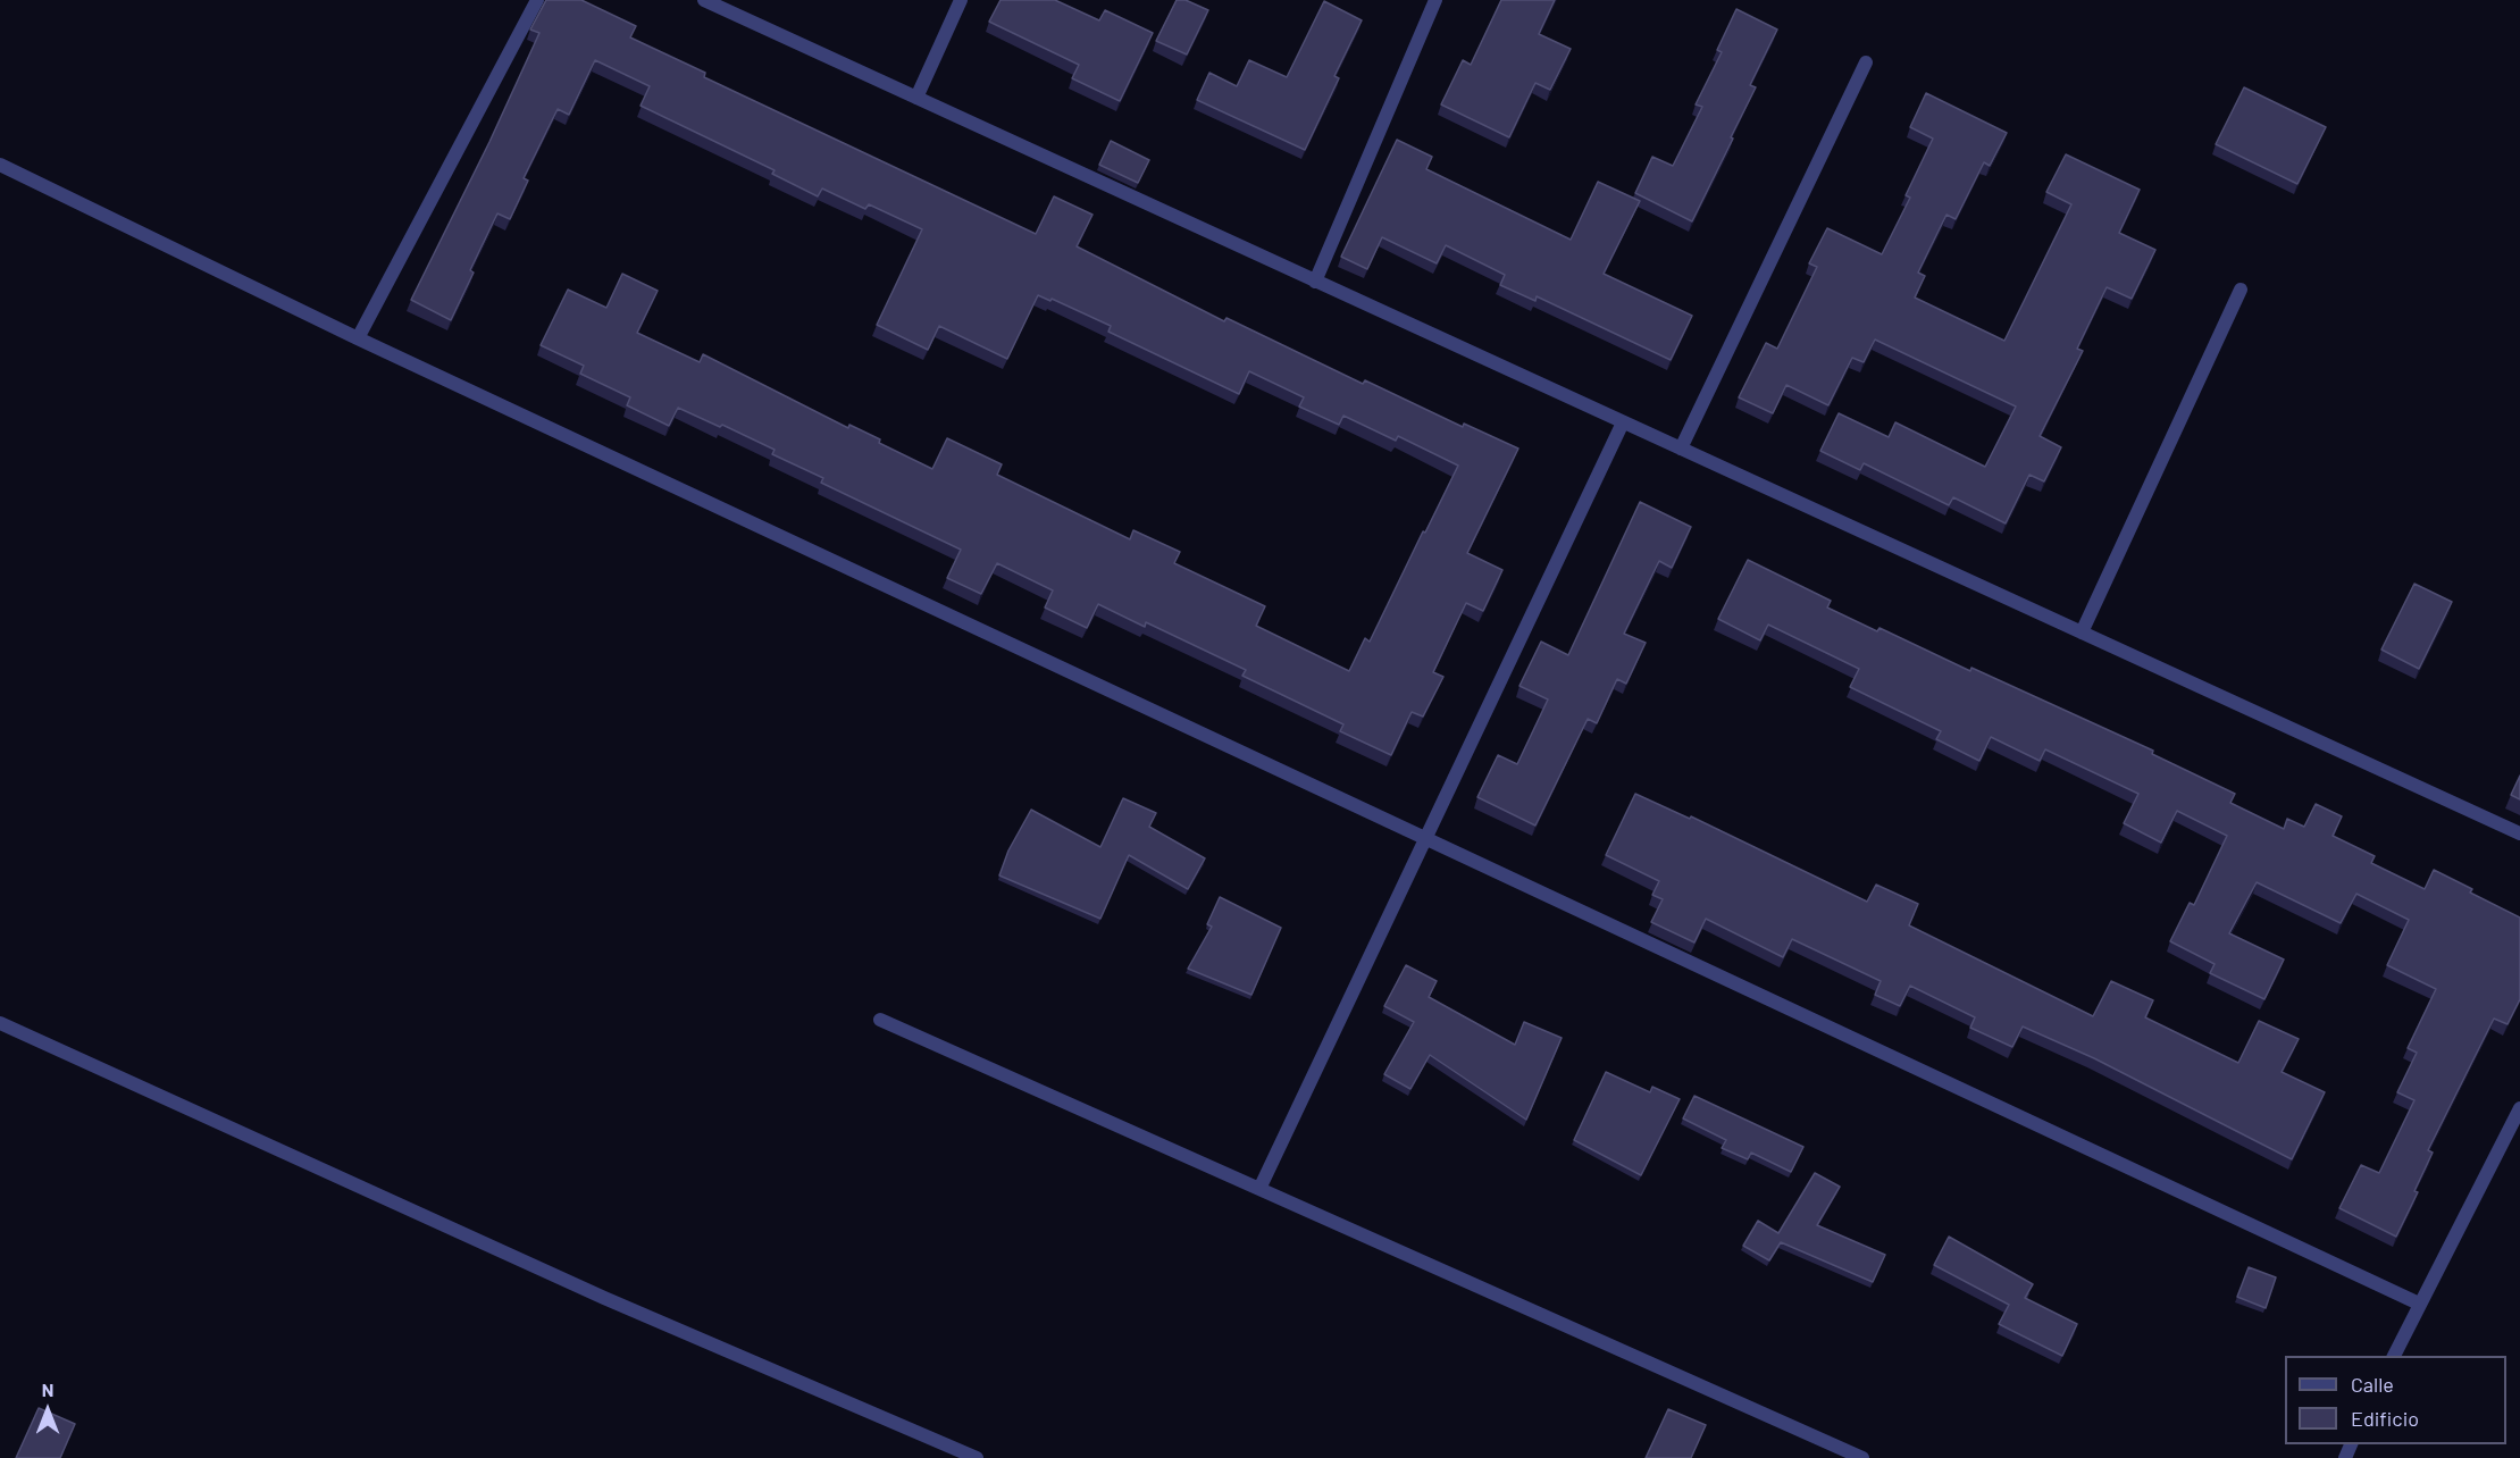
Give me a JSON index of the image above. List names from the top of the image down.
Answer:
{
  "legend": ["Calle", "Edificio"],
  "north": "top"
}
